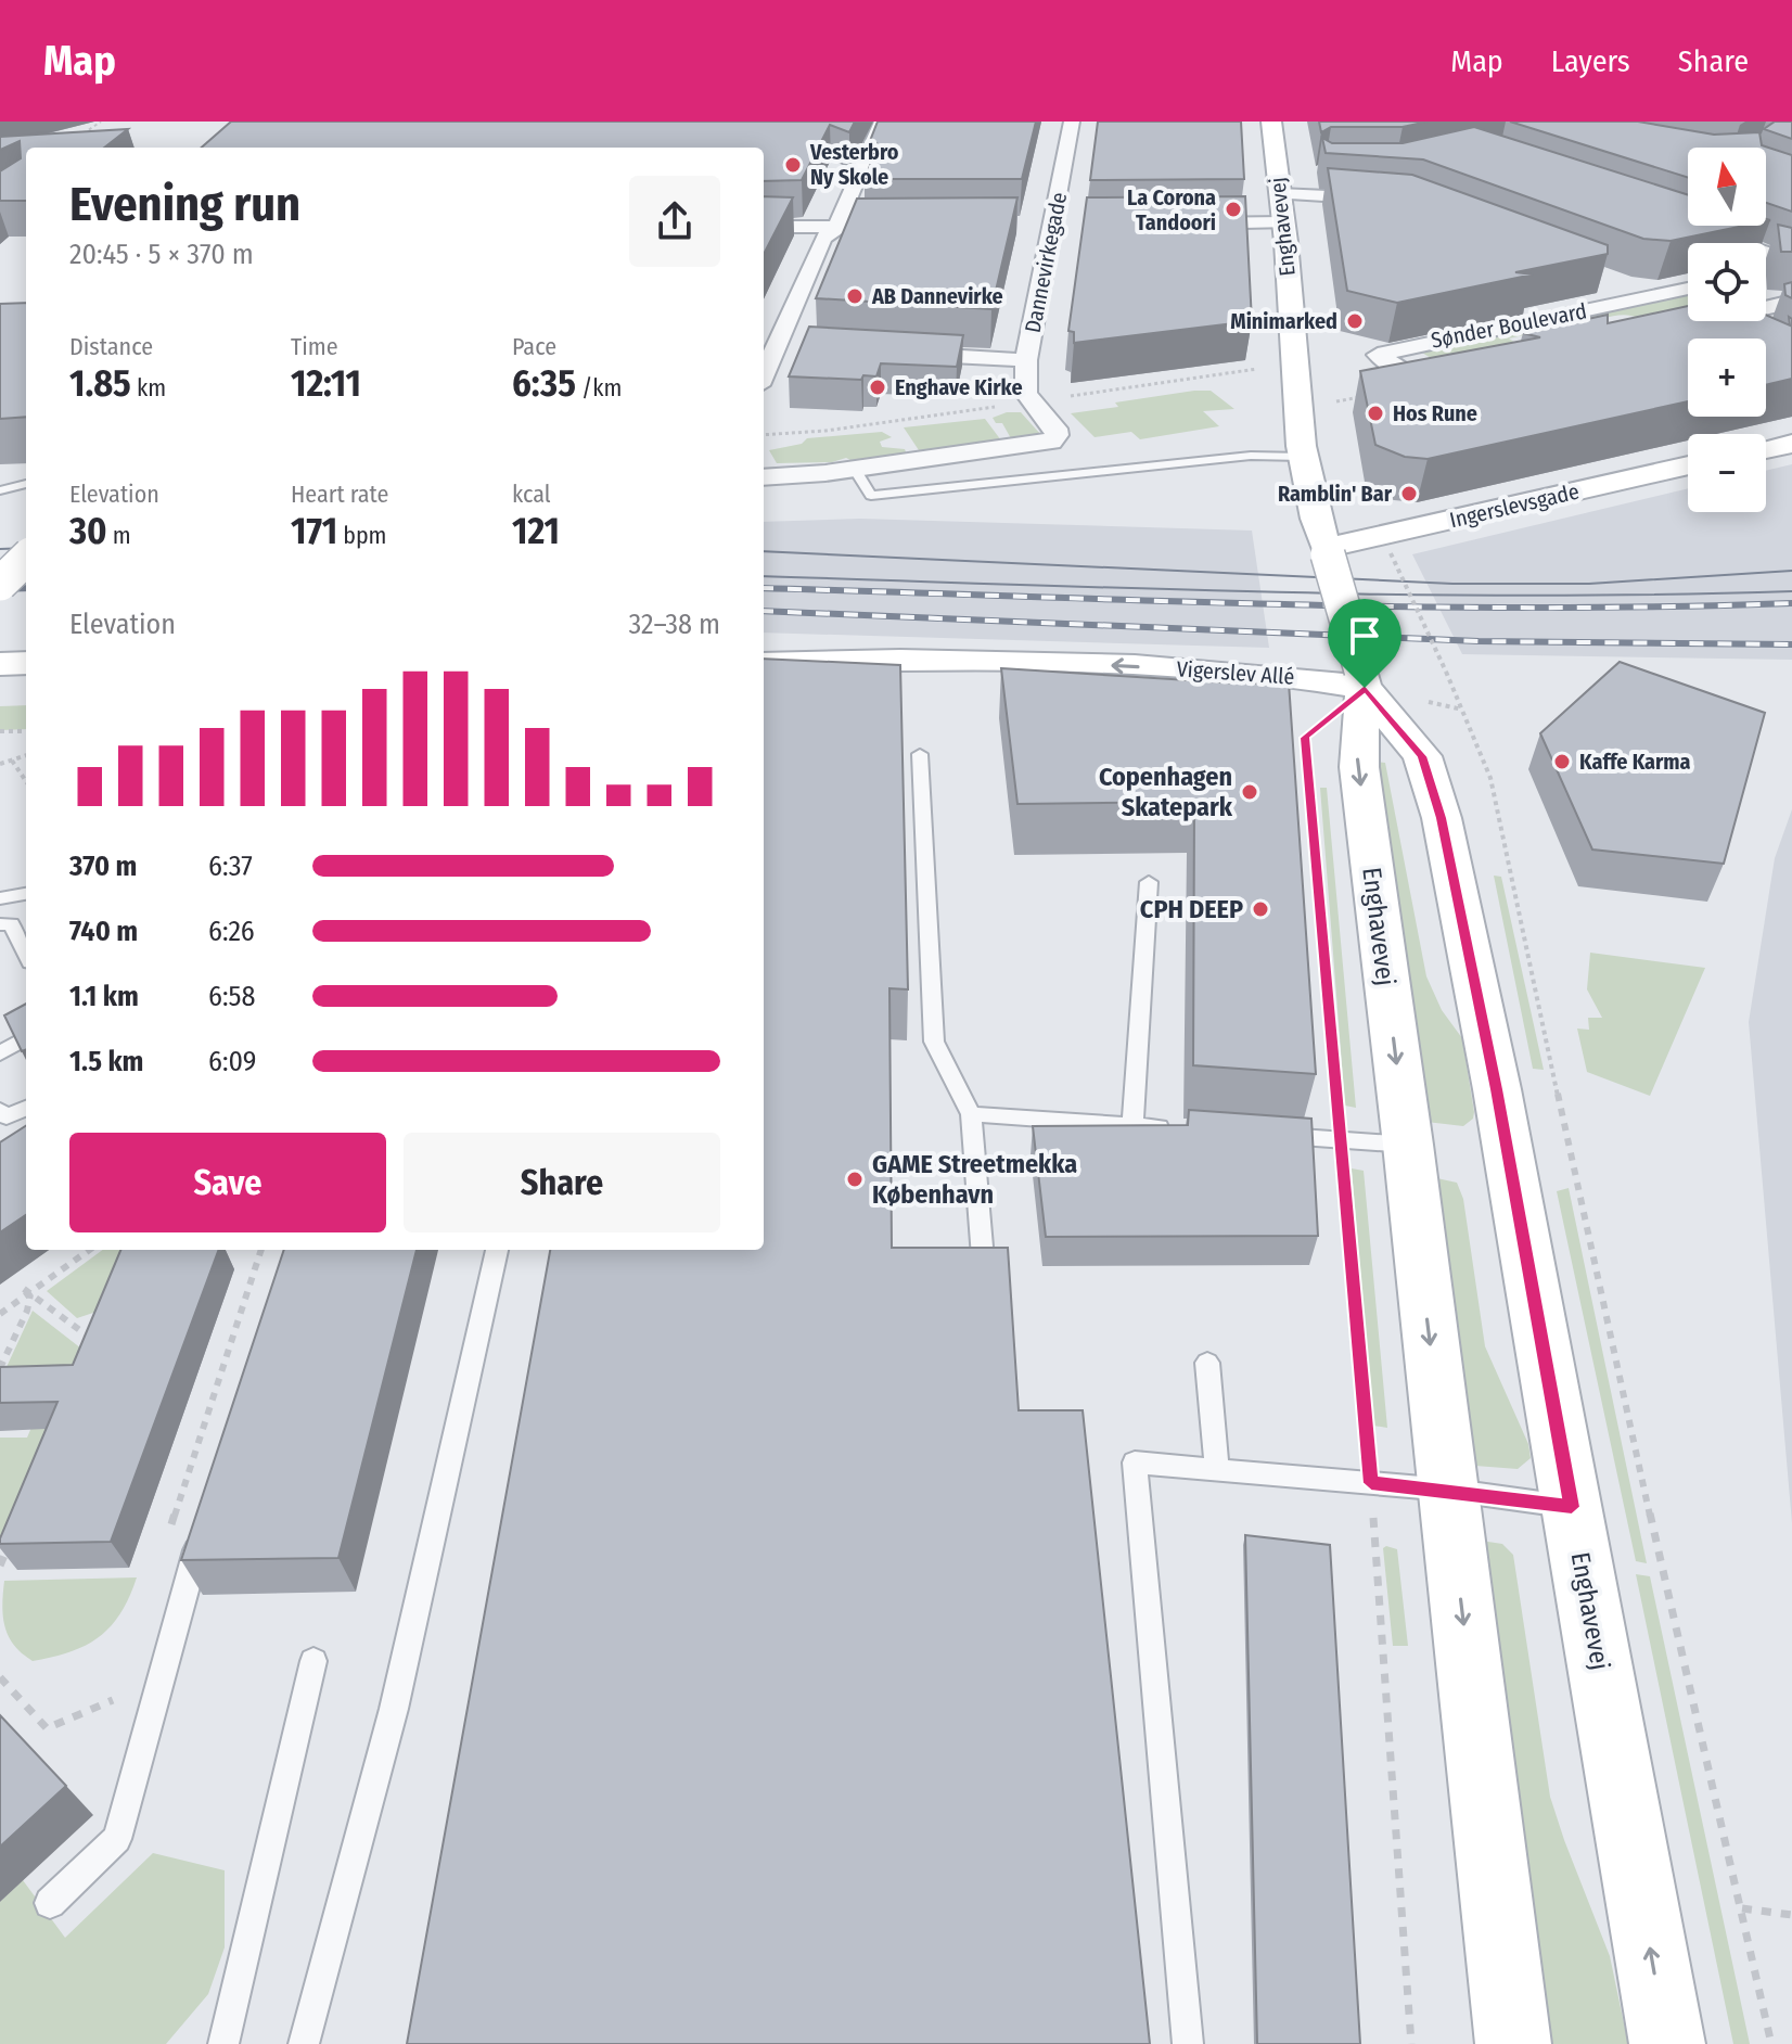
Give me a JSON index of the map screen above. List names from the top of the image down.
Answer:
{
  "streets": {
    "street": [
      "Enghavevej",
      "Dannevirkegade",
      "Sønder Boulevard",
      "Ingerslevsgade",
      "Vigerslev Allé"
    ]
  },
  "crossings": [
    ["Enghavevej", "Sønder Boulevard"],
    ["Enghavevej", "Ingerslevsgade"],
    ["Enghavevej", "Vigerslev Allé"]
  ],
  "places": [
    "Vesterbro Ny Skole",
    "La Corona Tandoori",
    "AB Dannevirke",
    "Minimarked",
    "Enghave Kirke",
    "Hos Rune",
    "Ramblin' Bar",
    "Kaffe Karma",
    "Copenhagen Skatepark",
    "CPH DEEP",
    "GAME Streetmekka København"
  ],
  "north": "top",
  "page": {
    "header": "Map",
    "nav": ["Map", "Layers", "Share"],
    "map_buttons": ["+", "−"],
    "heading": ["Evening run", "20:45 · 5 × 370 m"],
    "stats": [
      ["Distance", "1.85 km"],
      ["Time", "12:11"],
      ["Pace", "6:35 /km"],
      ["Elevation", "30 m"],
      ["Heart rate", "171 bpm"],
      ["kcal", "121"]
    ],
    "chart": ["Elevation", "32–38 m"],
    "list": [
      {
        "name": "370 m",
        "note": "6:37"
      },
      {
        "name": "740 m",
        "note": "6:26"
      },
      {
        "name": "1.1 km",
        "note": "6:58"
      },
      {
        "name": "1.5 km",
        "note": "6:09"
      }
    ],
    "buttons": ["Save", "Share"]
  }
}
